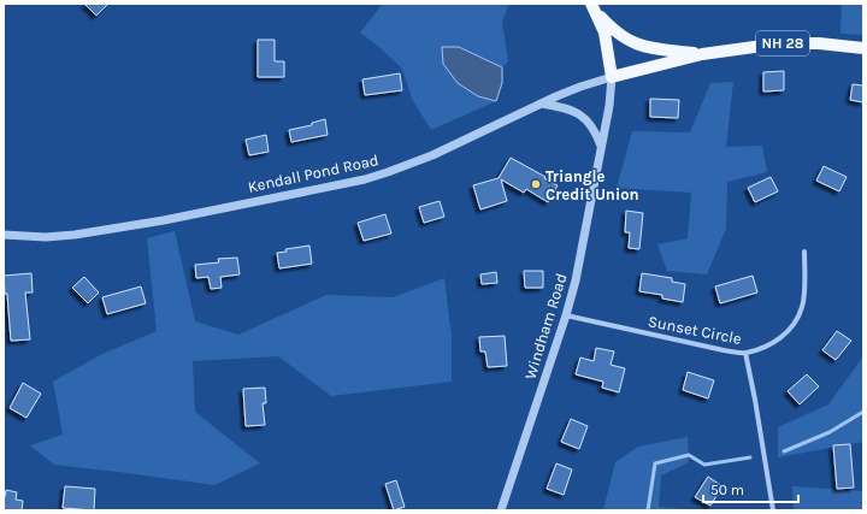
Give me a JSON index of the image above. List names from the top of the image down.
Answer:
{
  "streets": {
    "main road": ["NH 28"],
    "street": ["Kendall Pond Road", "Windham Road", "Sunset Circle"]
  },
  "crossings": [
    ["NH 28", "Kendall Pond Road"],
    ["NH 28", "Windham Road"],
    ["Kendall Pond Road", "Windham Road"],
    ["Windham Road", "Sunset Circle"]
  ],
  "places": ["Triangle Credit Union"],
  "scale_bar": "50 m"
}
